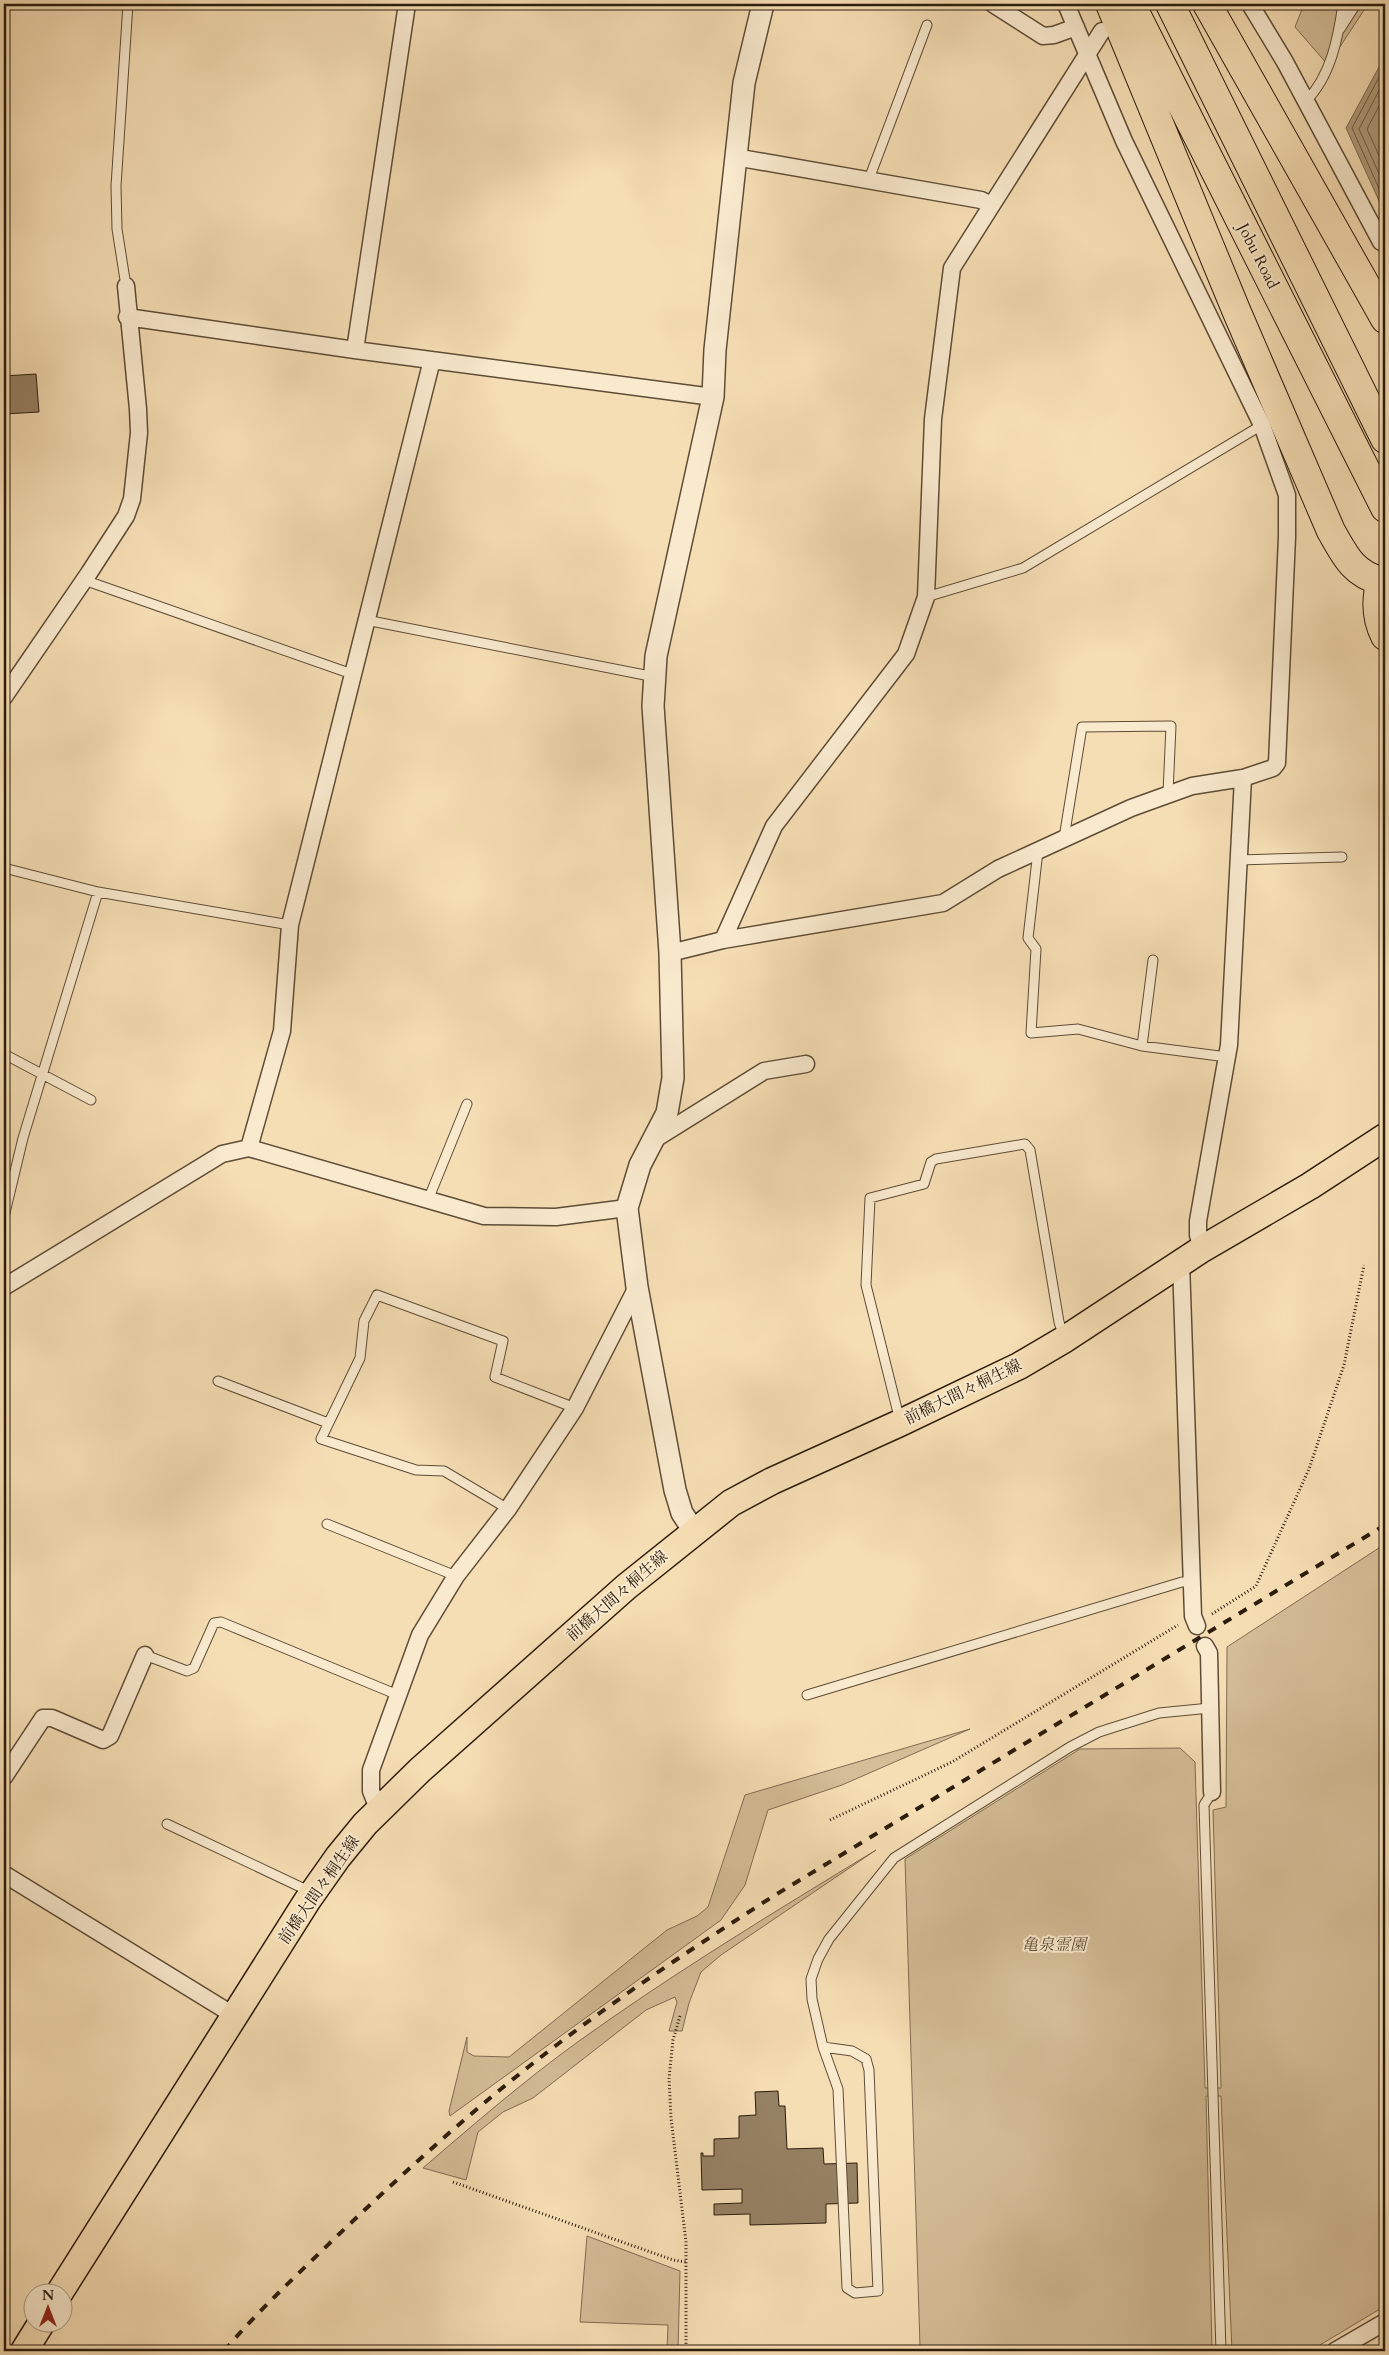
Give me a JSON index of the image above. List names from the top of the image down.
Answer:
{
  "streets": {
    "highway": ["Jobu Road"],
    "main road": ["前橋大間々桐生線"]
  },
  "parks": ["亀泉霊園"],
  "north": "top"
}
